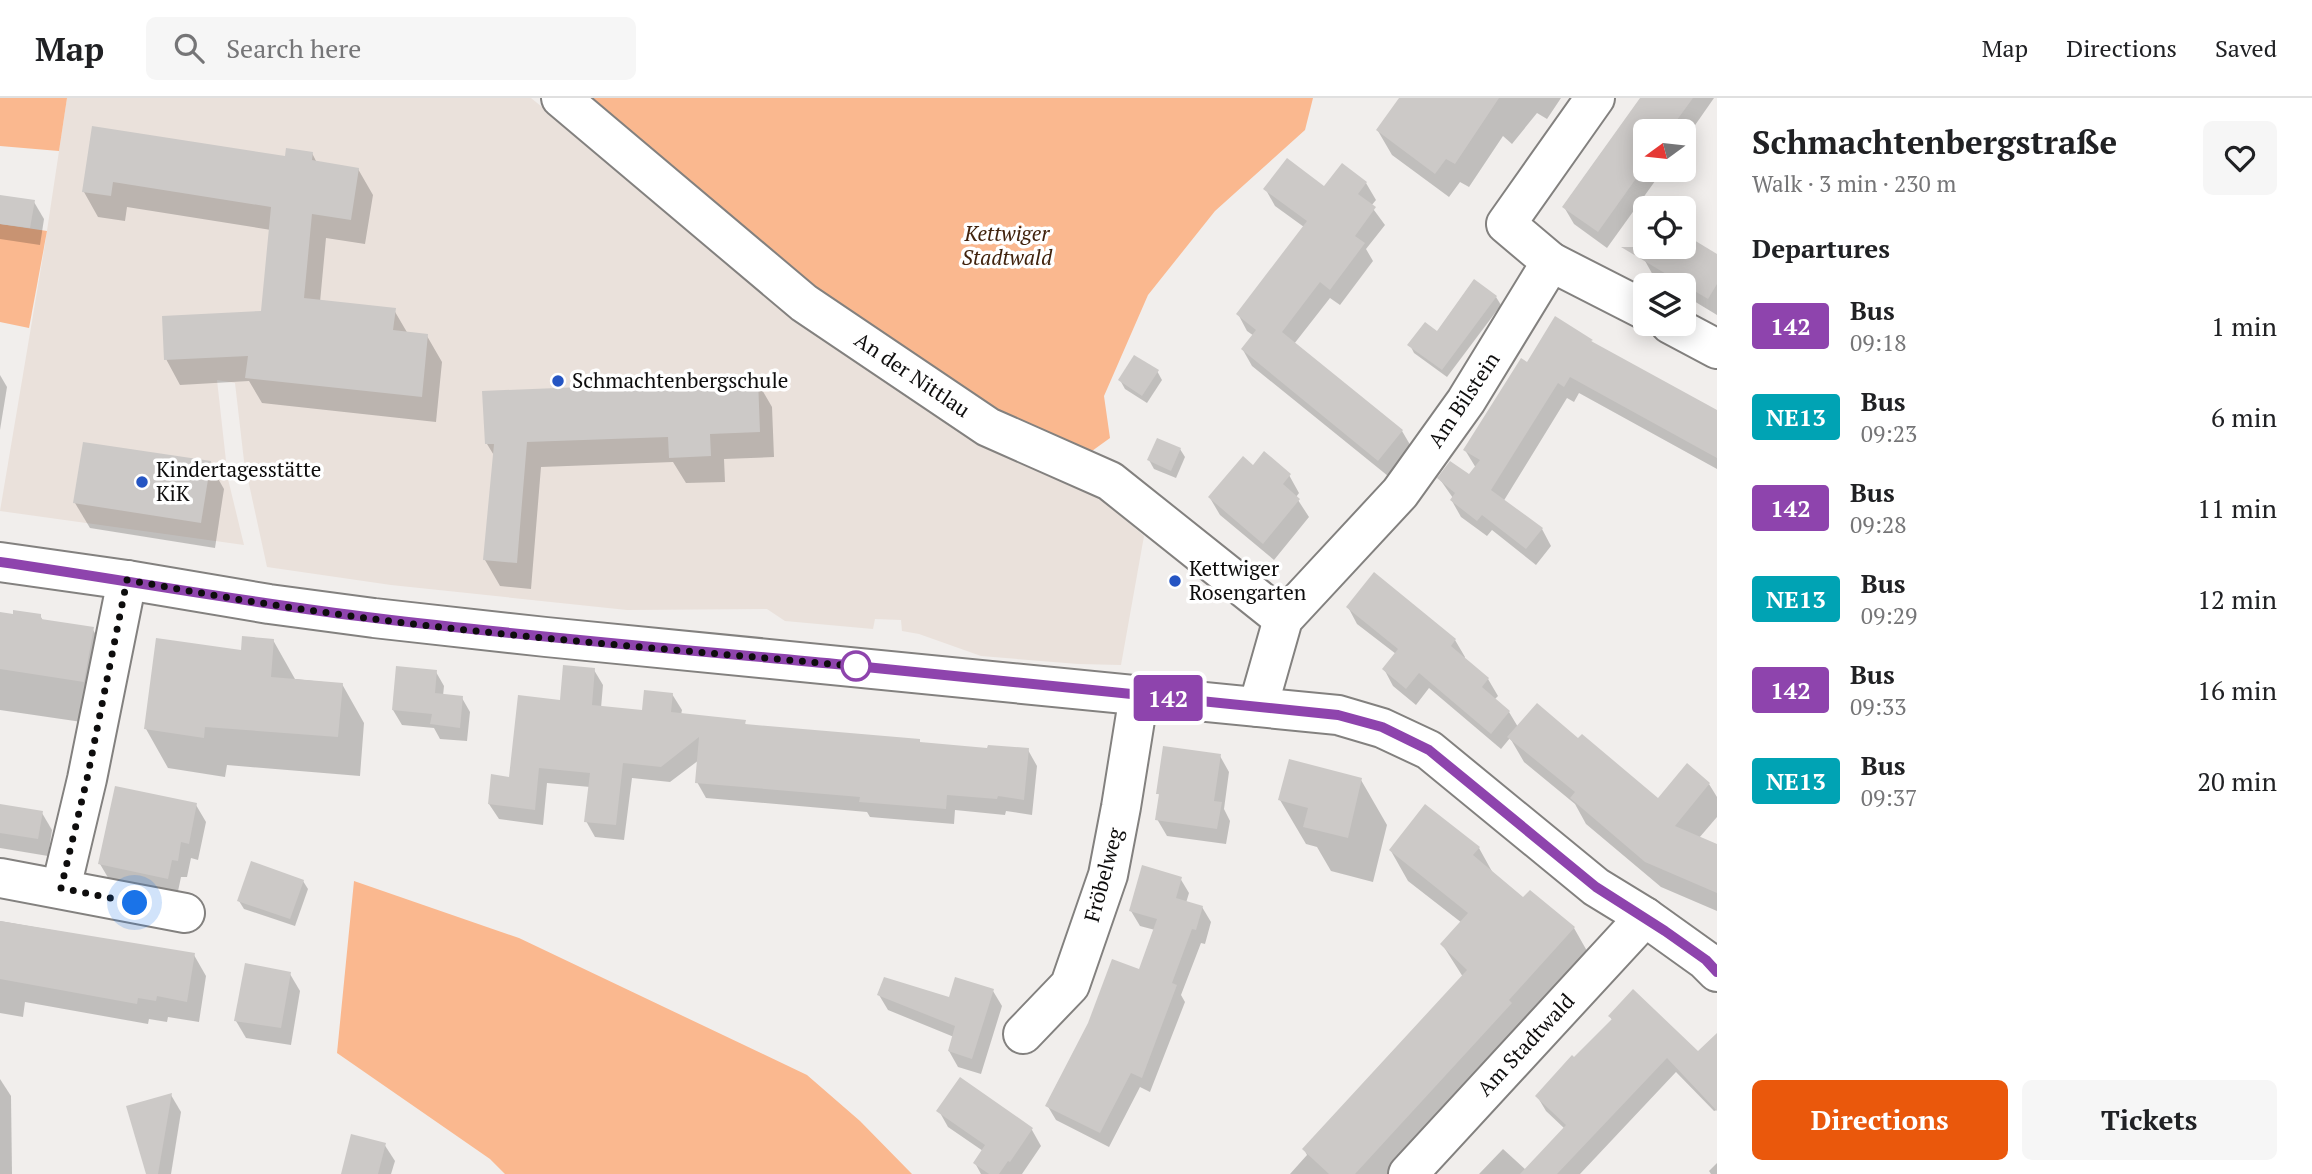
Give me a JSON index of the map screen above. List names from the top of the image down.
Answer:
{
  "streets": {
    "street": [
      "An der Nittlau",
      "Am Bilstein",
      "Fröbelweg",
      "Am Stadtwald"
    ]
  },
  "crossings": [
    ["An der Nittlau", "Am Bilstein"]
  ],
  "parks": ["Kettwiger Stadtwald"],
  "places": ["Schmachtenbergschule", "Kindertagesstätte KiK", "Kettwiger Rosengarten"],
  "lines": ["bus line 142"],
  "north": "left",
  "page": {
    "header": "Map",
    "search": "Search here",
    "nav": ["Map", "Directions", "Saved"],
    "on_map": "142",
    "heading": [
      ["Schmachtenbergstraße", "Walk · 3 min · 230 m"],
      "Departures"
    ],
    "list": [
      {
        "mark": "142",
        "name": "Bus",
        "note": "09:18",
        "value": "1 min"
      },
      {
        "mark": "NE13",
        "name": "Bus",
        "note": "09:23",
        "value": "6 min"
      },
      {
        "mark": "142",
        "name": "Bus",
        "note": "09:28",
        "value": "11 min"
      },
      {
        "mark": "NE13",
        "name": "Bus",
        "note": "09:29",
        "value": "12 min"
      },
      {
        "mark": "142",
        "name": "Bus",
        "note": "09:33",
        "value": "16 min"
      },
      {
        "mark": "NE13",
        "name": "Bus",
        "note": "09:37",
        "value": "20 min"
      }
    ],
    "buttons": ["Directions", "Tickets"]
  }
}
